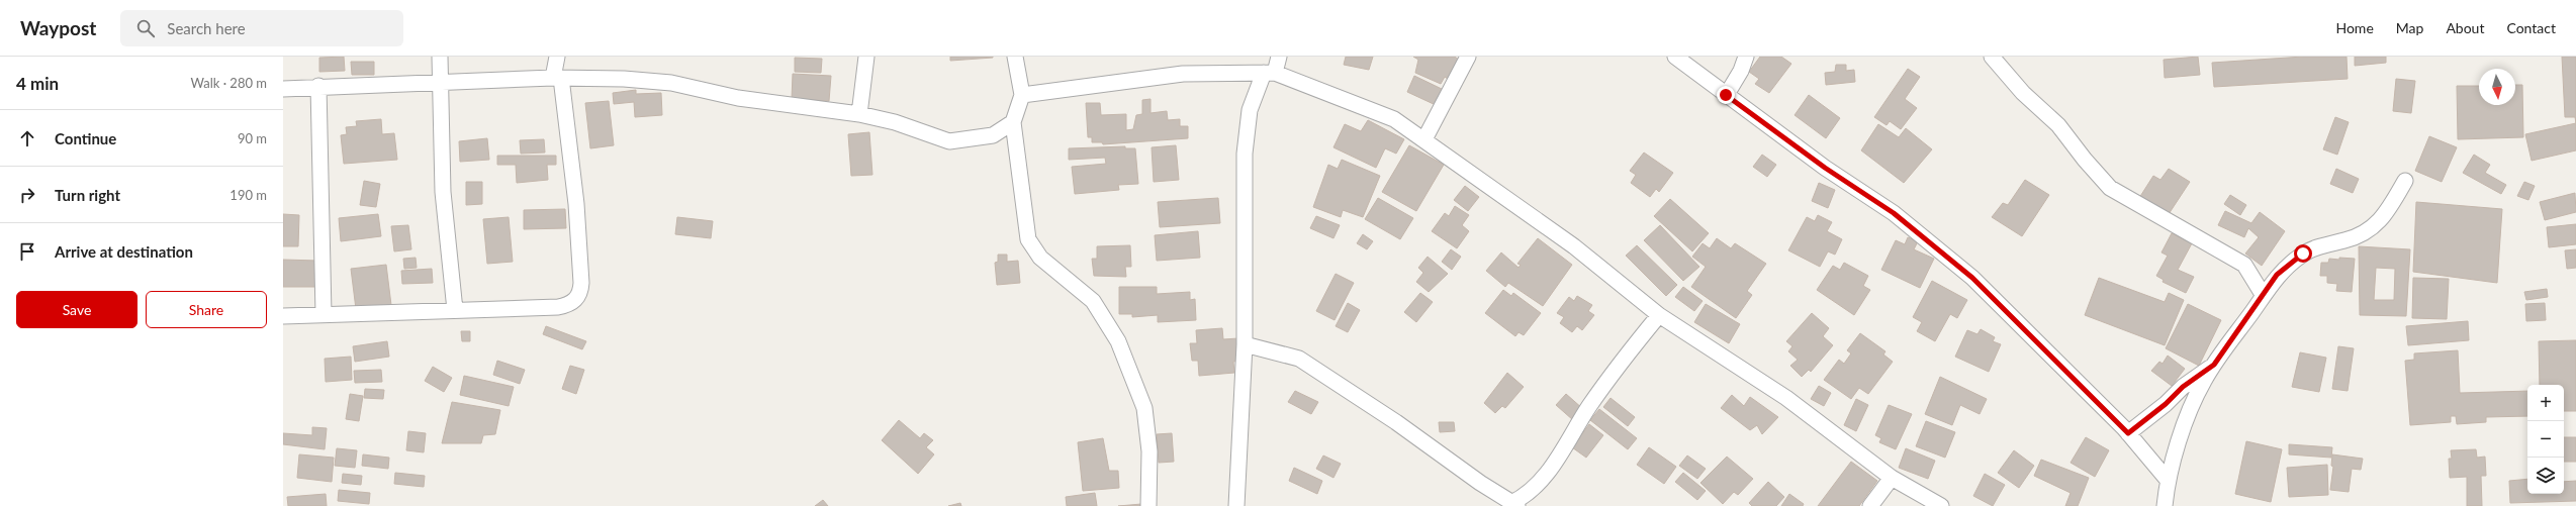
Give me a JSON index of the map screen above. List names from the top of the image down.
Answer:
{
  "north": "bottom",
  "page": {
    "header": "Waypost",
    "search": "Search here",
    "nav": [
      "Home",
      "Map",
      "About",
      "Contact"
    ],
    "heading": ["4 min", "Walk · 280 m"],
    "list": [
      ["Continue", "90 m"],
      ["Turn right", "190 m"],
      "Arrive at destination"
    ],
    "buttons": ["Save", "Share"],
    "map_buttons": ["+", "−"]
  }
}
